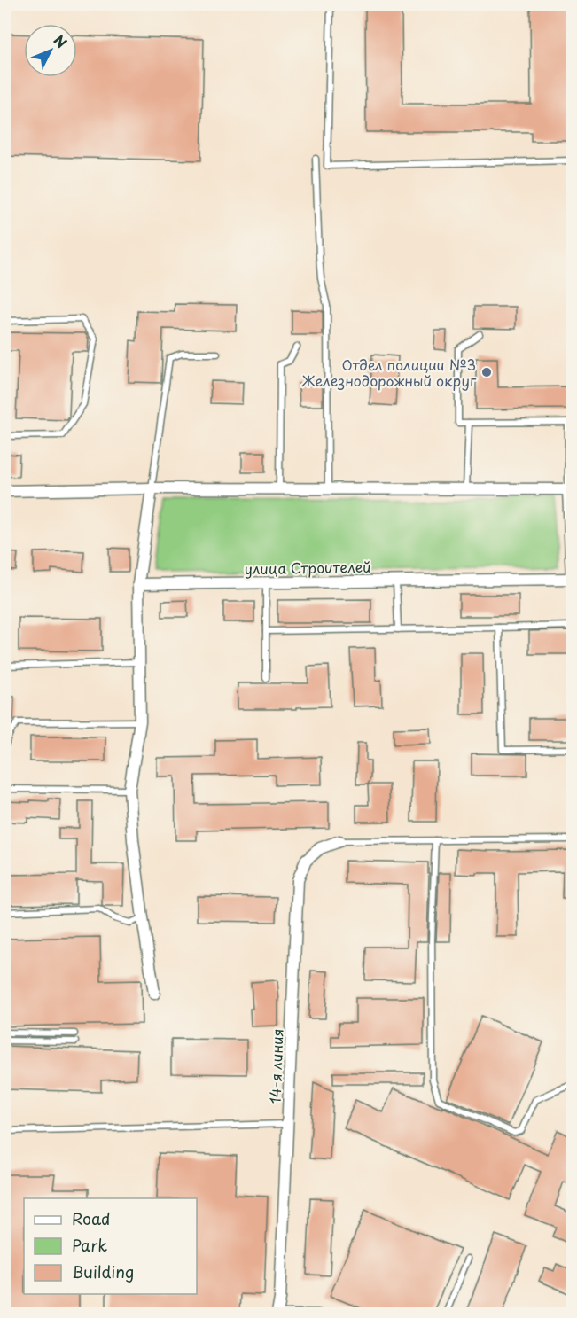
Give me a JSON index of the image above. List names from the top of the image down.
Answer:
{
  "streets": {
    "street": ["улица Строителей", "14-я линия"]
  },
  "places": ["Отдел полиции №3 Железнодорожный округ"],
  "legend": ["Road", "Park", "Building"],
  "north": "top right"
}
